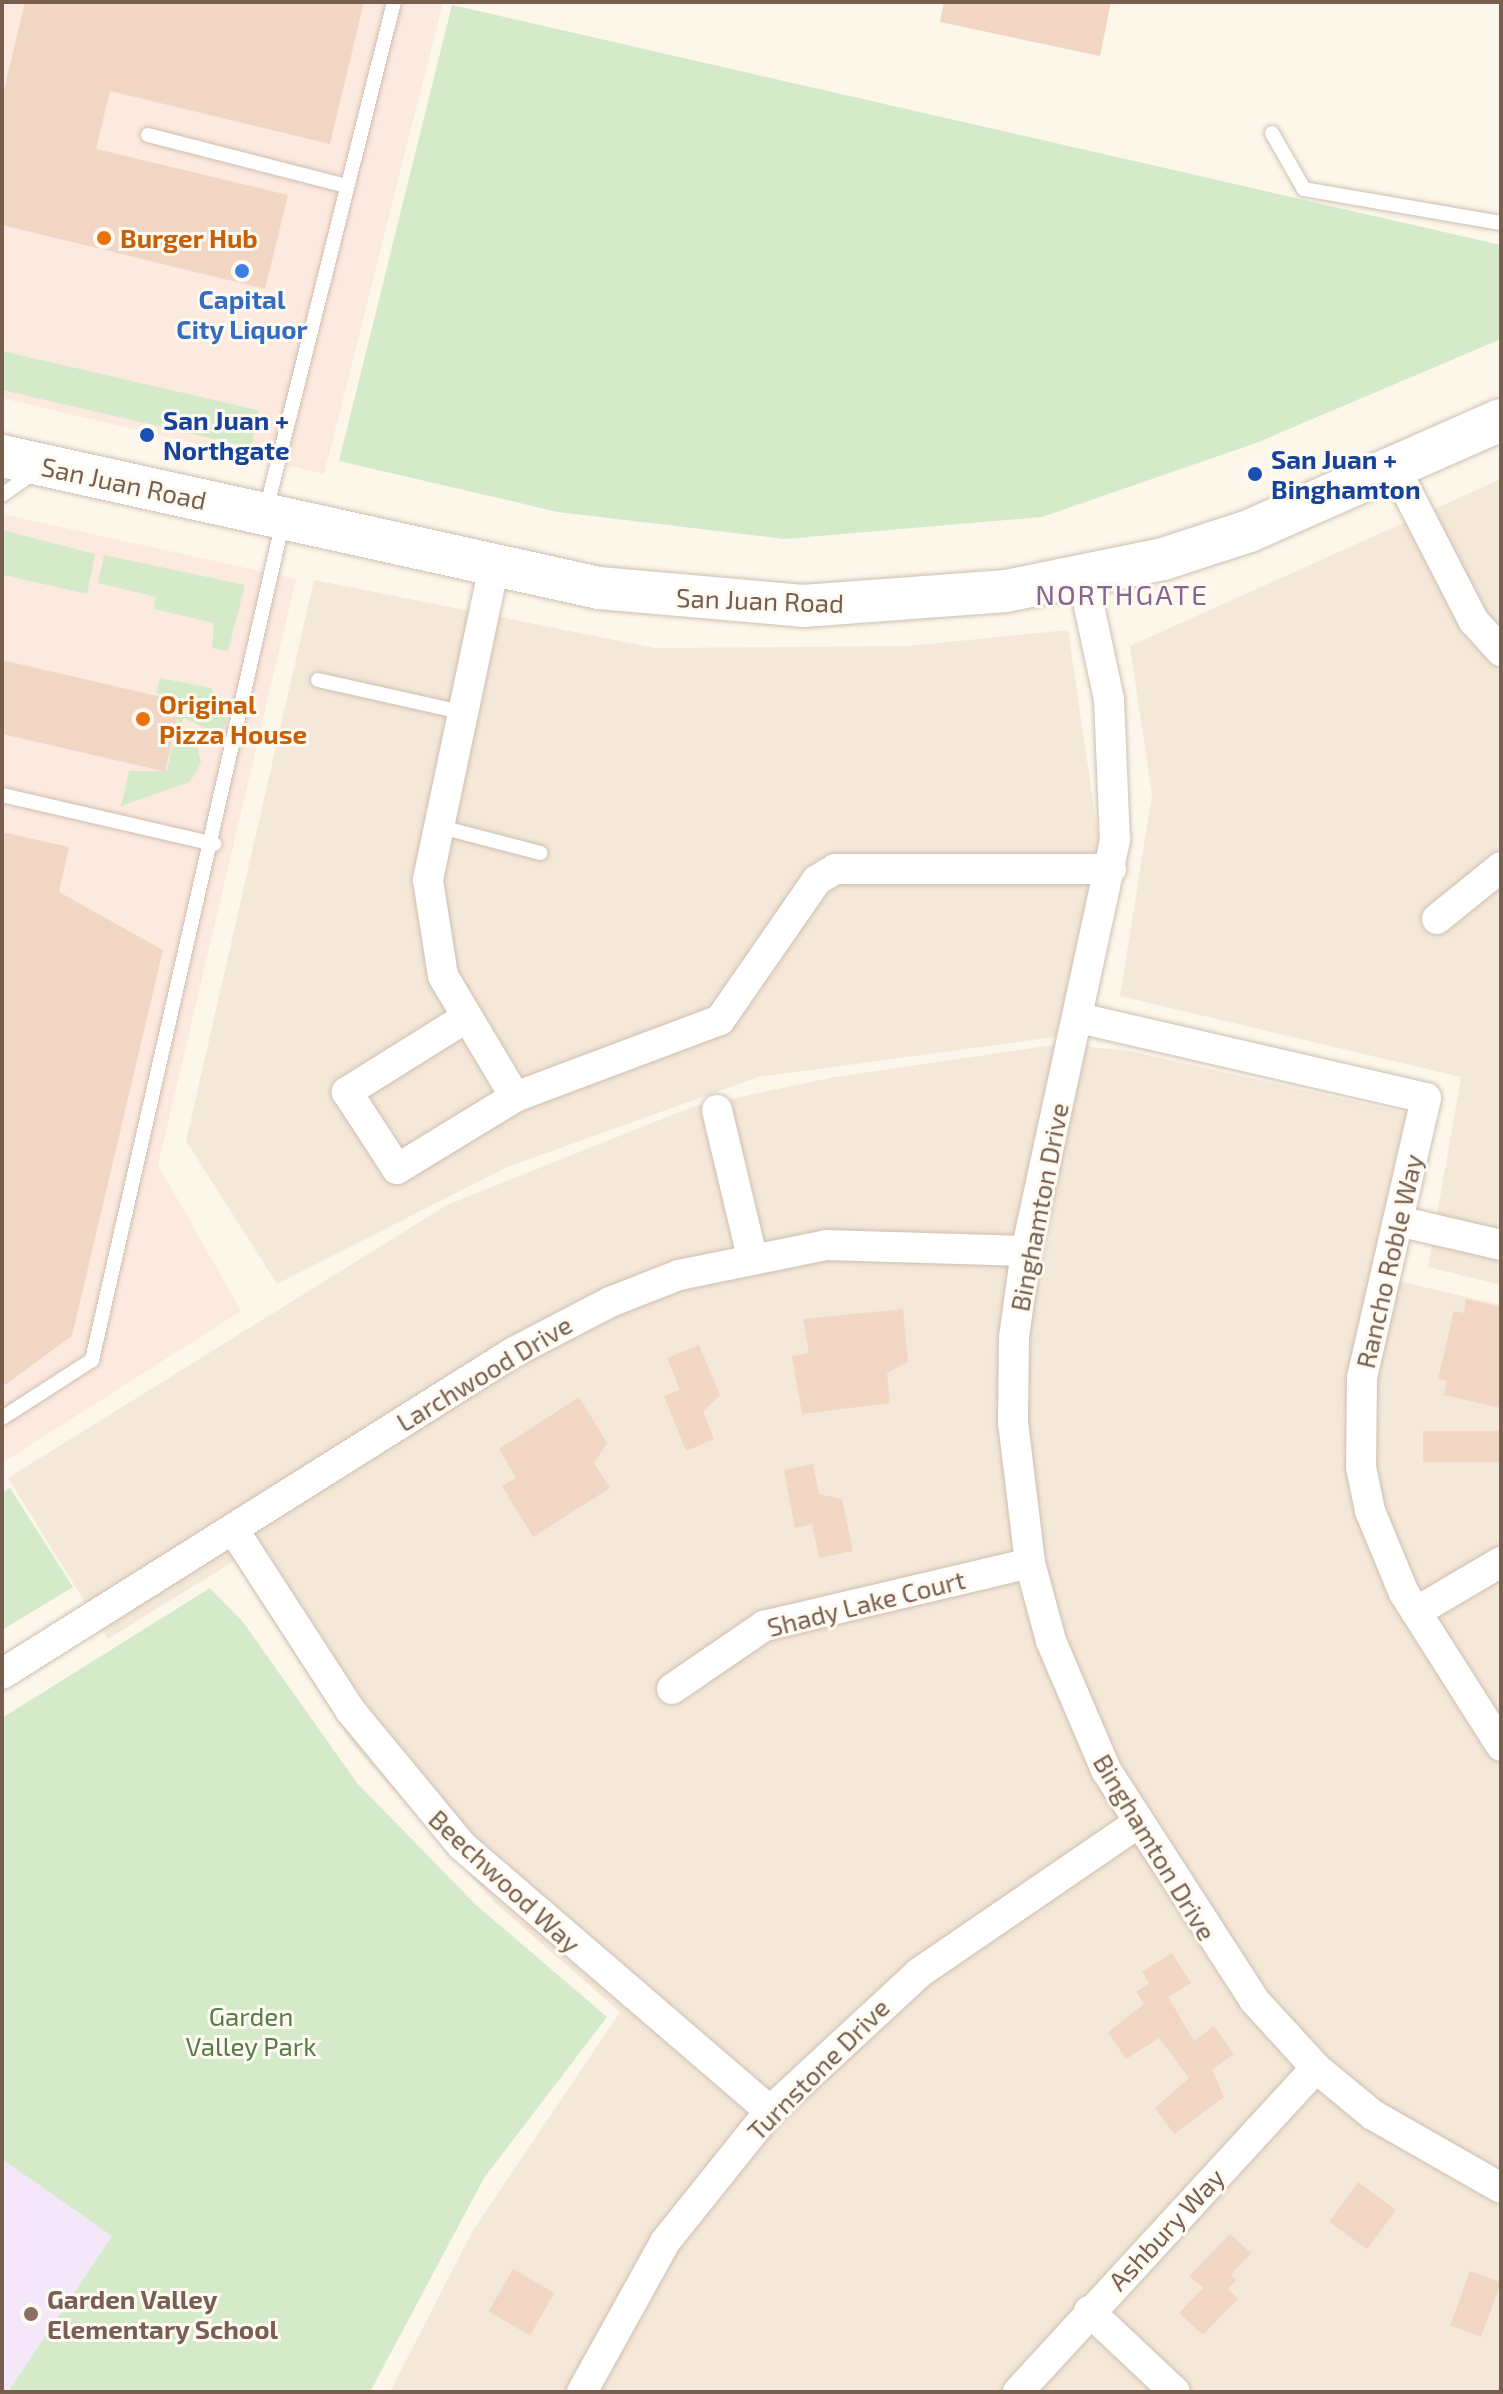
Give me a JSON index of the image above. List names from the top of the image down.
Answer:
{
  "streets": {
    "main road": ["San Juan Road"],
    "street": [
      "Binghamton Drive",
      "Rancho Roble Way",
      "Larchwood Drive",
      "Shady Lake Court",
      "Beechwood Way",
      "Turnstone Drive",
      "Ashbury Way"
    ]
  },
  "crossings": [
    ["San Juan Road", "Binghamton Drive"],
    ["Binghamton Drive", "Rancho Roble Way"],
    ["Binghamton Drive", "Larchwood Drive"],
    ["Binghamton Drive", "Shady Lake Court"],
    ["Binghamton Drive", "Turnstone Drive"],
    ["Binghamton Drive", "Ashbury Way"],
    ["Larchwood Drive", "Beechwood Way"],
    ["Beechwood Way", "Turnstone Drive"]
  ],
  "districts": ["NORTHGATE"],
  "parks": ["Garden Valley Park"],
  "places": [
    "Burger Hub",
    "Capital City Liquor",
    "San Juan + Northgate",
    "San Juan + Binghamton",
    "Original Pizza House",
    "Garden Valley Elementary School"
  ]
}
